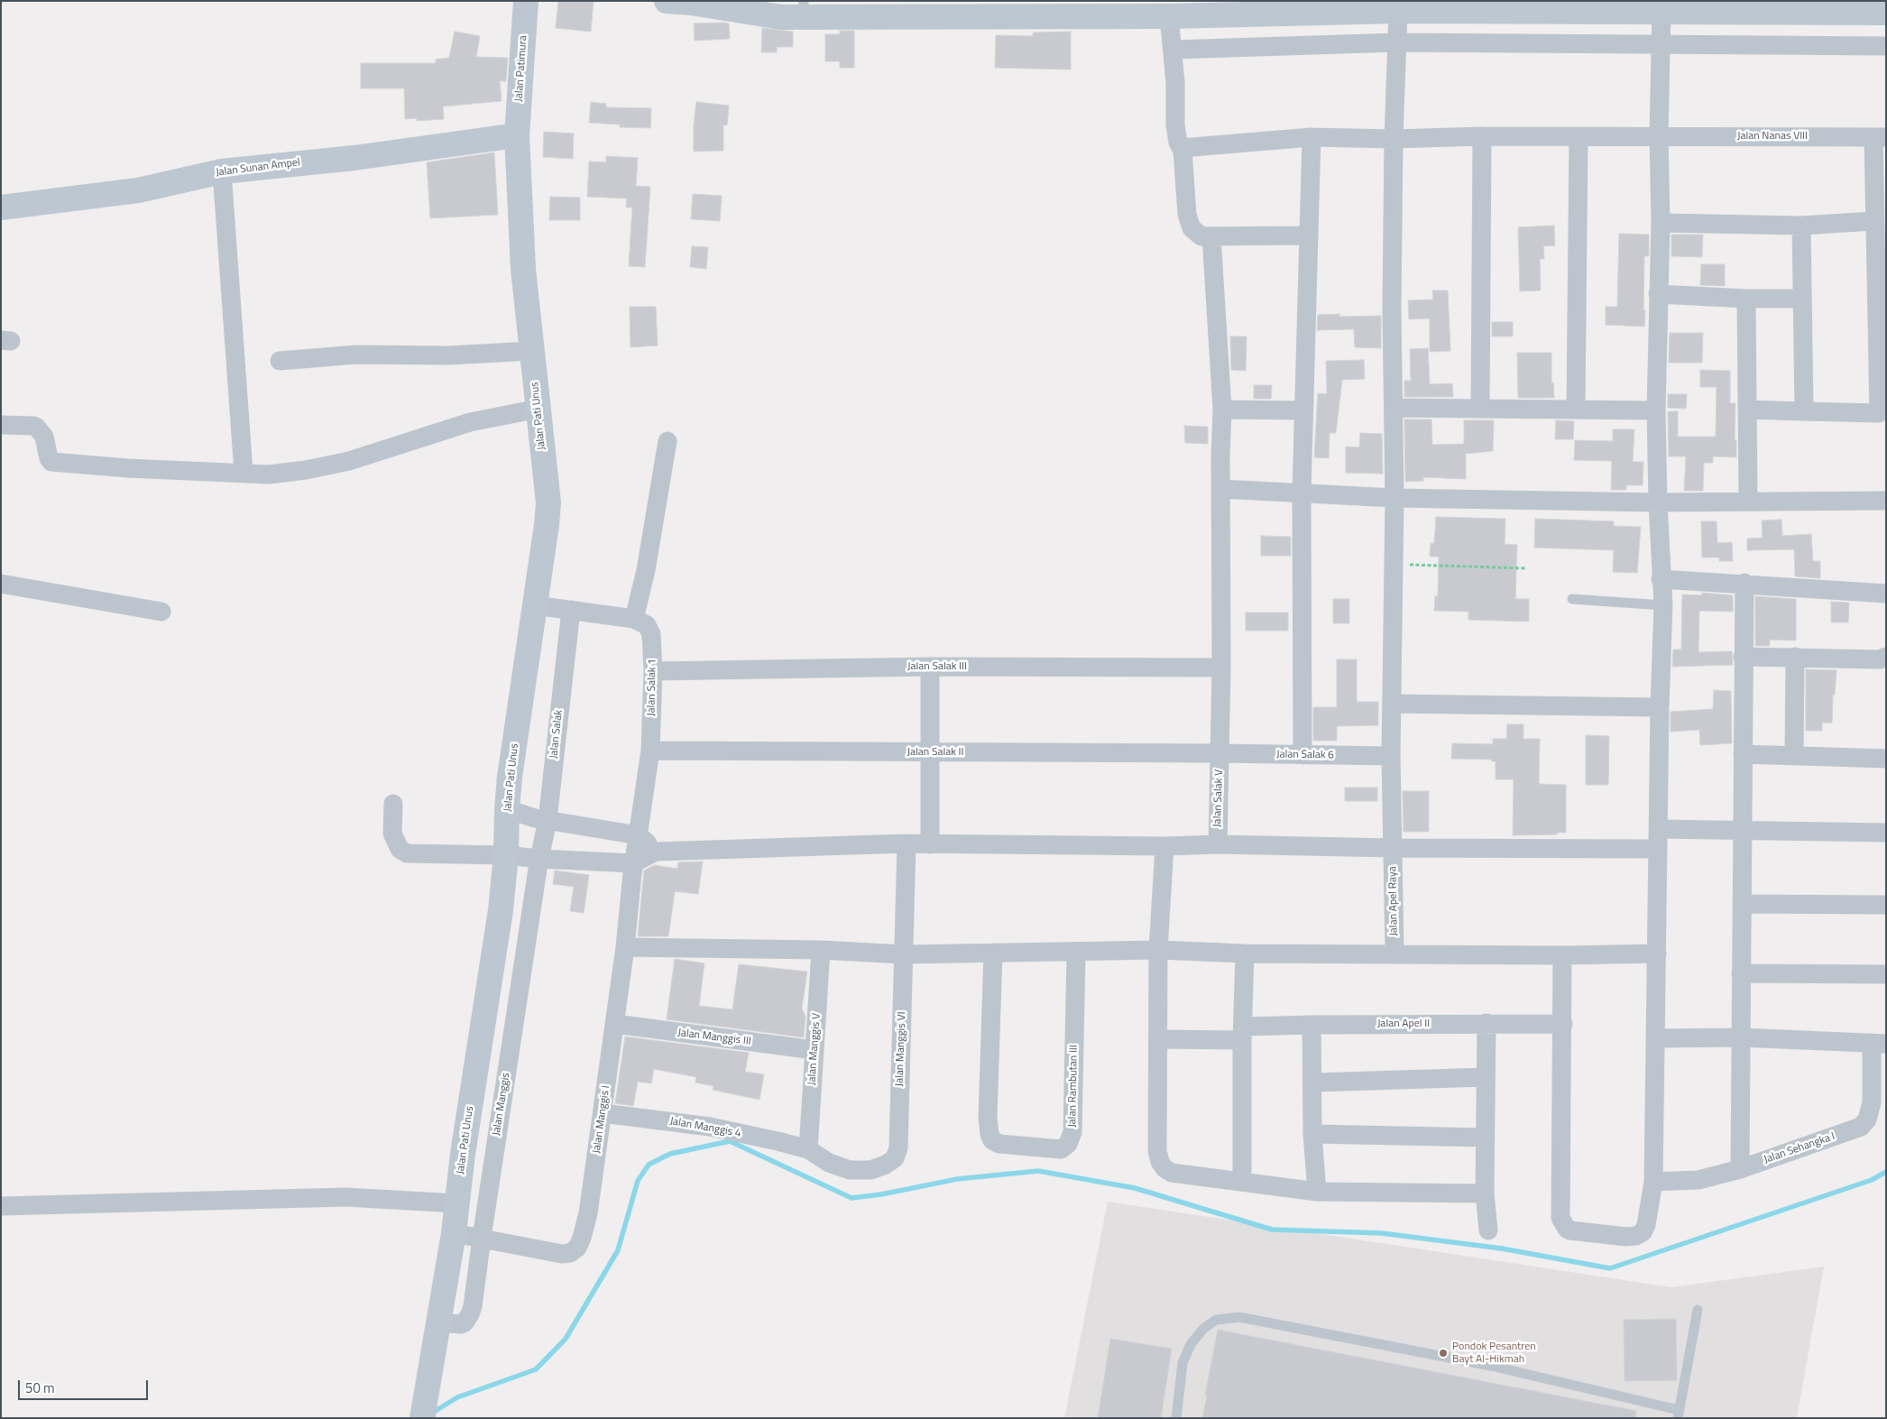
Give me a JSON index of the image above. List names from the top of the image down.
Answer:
{
  "streets": {
    "main road": ["Jalan Patimura", "Jalan Sunan Ampel", "Jalan Pati Unus"],
    "street": [
      "Jalan Nanas VIII",
      "Jalan Salak III",
      "Jalan Salak 1",
      "Jalan Salak",
      "Jalan Salak II",
      "Jalan Salak 6",
      "Jalan Salak V",
      "Jalan Apel Raya",
      "Jalan Apel II",
      "Jalan Manggis III",
      "Jalan Manggis V",
      "Jalan Manggis VI",
      "Jalan Rambutan III",
      "Jalan Manggis",
      "Jalan Manggis I",
      "Jalan Manggis 4",
      "Jalan Sehangka I"
    ]
  },
  "crossings": [
    ["Jalan Patimura", "Jalan Sunan Ampel"],
    ["Jalan Patimura", "Jalan Pati Unus"],
    ["Jalan Nanas VIII", "Jalan Apel Raya"],
    ["Jalan Sunan Ampel", "Jalan Pati Unus"],
    ["Jalan Pati Unus", "Jalan Salak"],
    ["Jalan Pati Unus", "Jalan Manggis"],
    ["Jalan Pati Unus", "Jalan Manggis I"],
    ["Jalan Salak III", "Jalan Salak 1"],
    ["Jalan Salak III", "Jalan Salak V"],
    ["Jalan Salak 1", "Jalan Salak II"],
    ["Jalan Salak 1", "Jalan Manggis I"],
    ["Jalan Salak", "Jalan Manggis"],
    ["Jalan Salak II", "Jalan Salak 6"],
    ["Jalan Salak II", "Jalan Salak V"],
    ["Jalan Salak 6", "Jalan Salak V"],
    ["Jalan Salak 6", "Jalan Apel Raya"],
    ["Jalan Manggis III", "Jalan Manggis V"],
    ["Jalan Manggis III", "Jalan Manggis I"],
    ["Jalan Manggis V", "Jalan Manggis VI"],
    ["Jalan Manggis V", "Jalan Manggis 4"],
    ["Jalan Manggis VI", "Jalan Manggis 4"],
    ["Jalan Manggis", "Jalan Manggis I"],
    ["Jalan Manggis I", "Jalan Manggis 4"]
  ],
  "places": ["Pondok Pesantren Bayt Al-Hikmah"],
  "scale_bar": "50 m"
}
